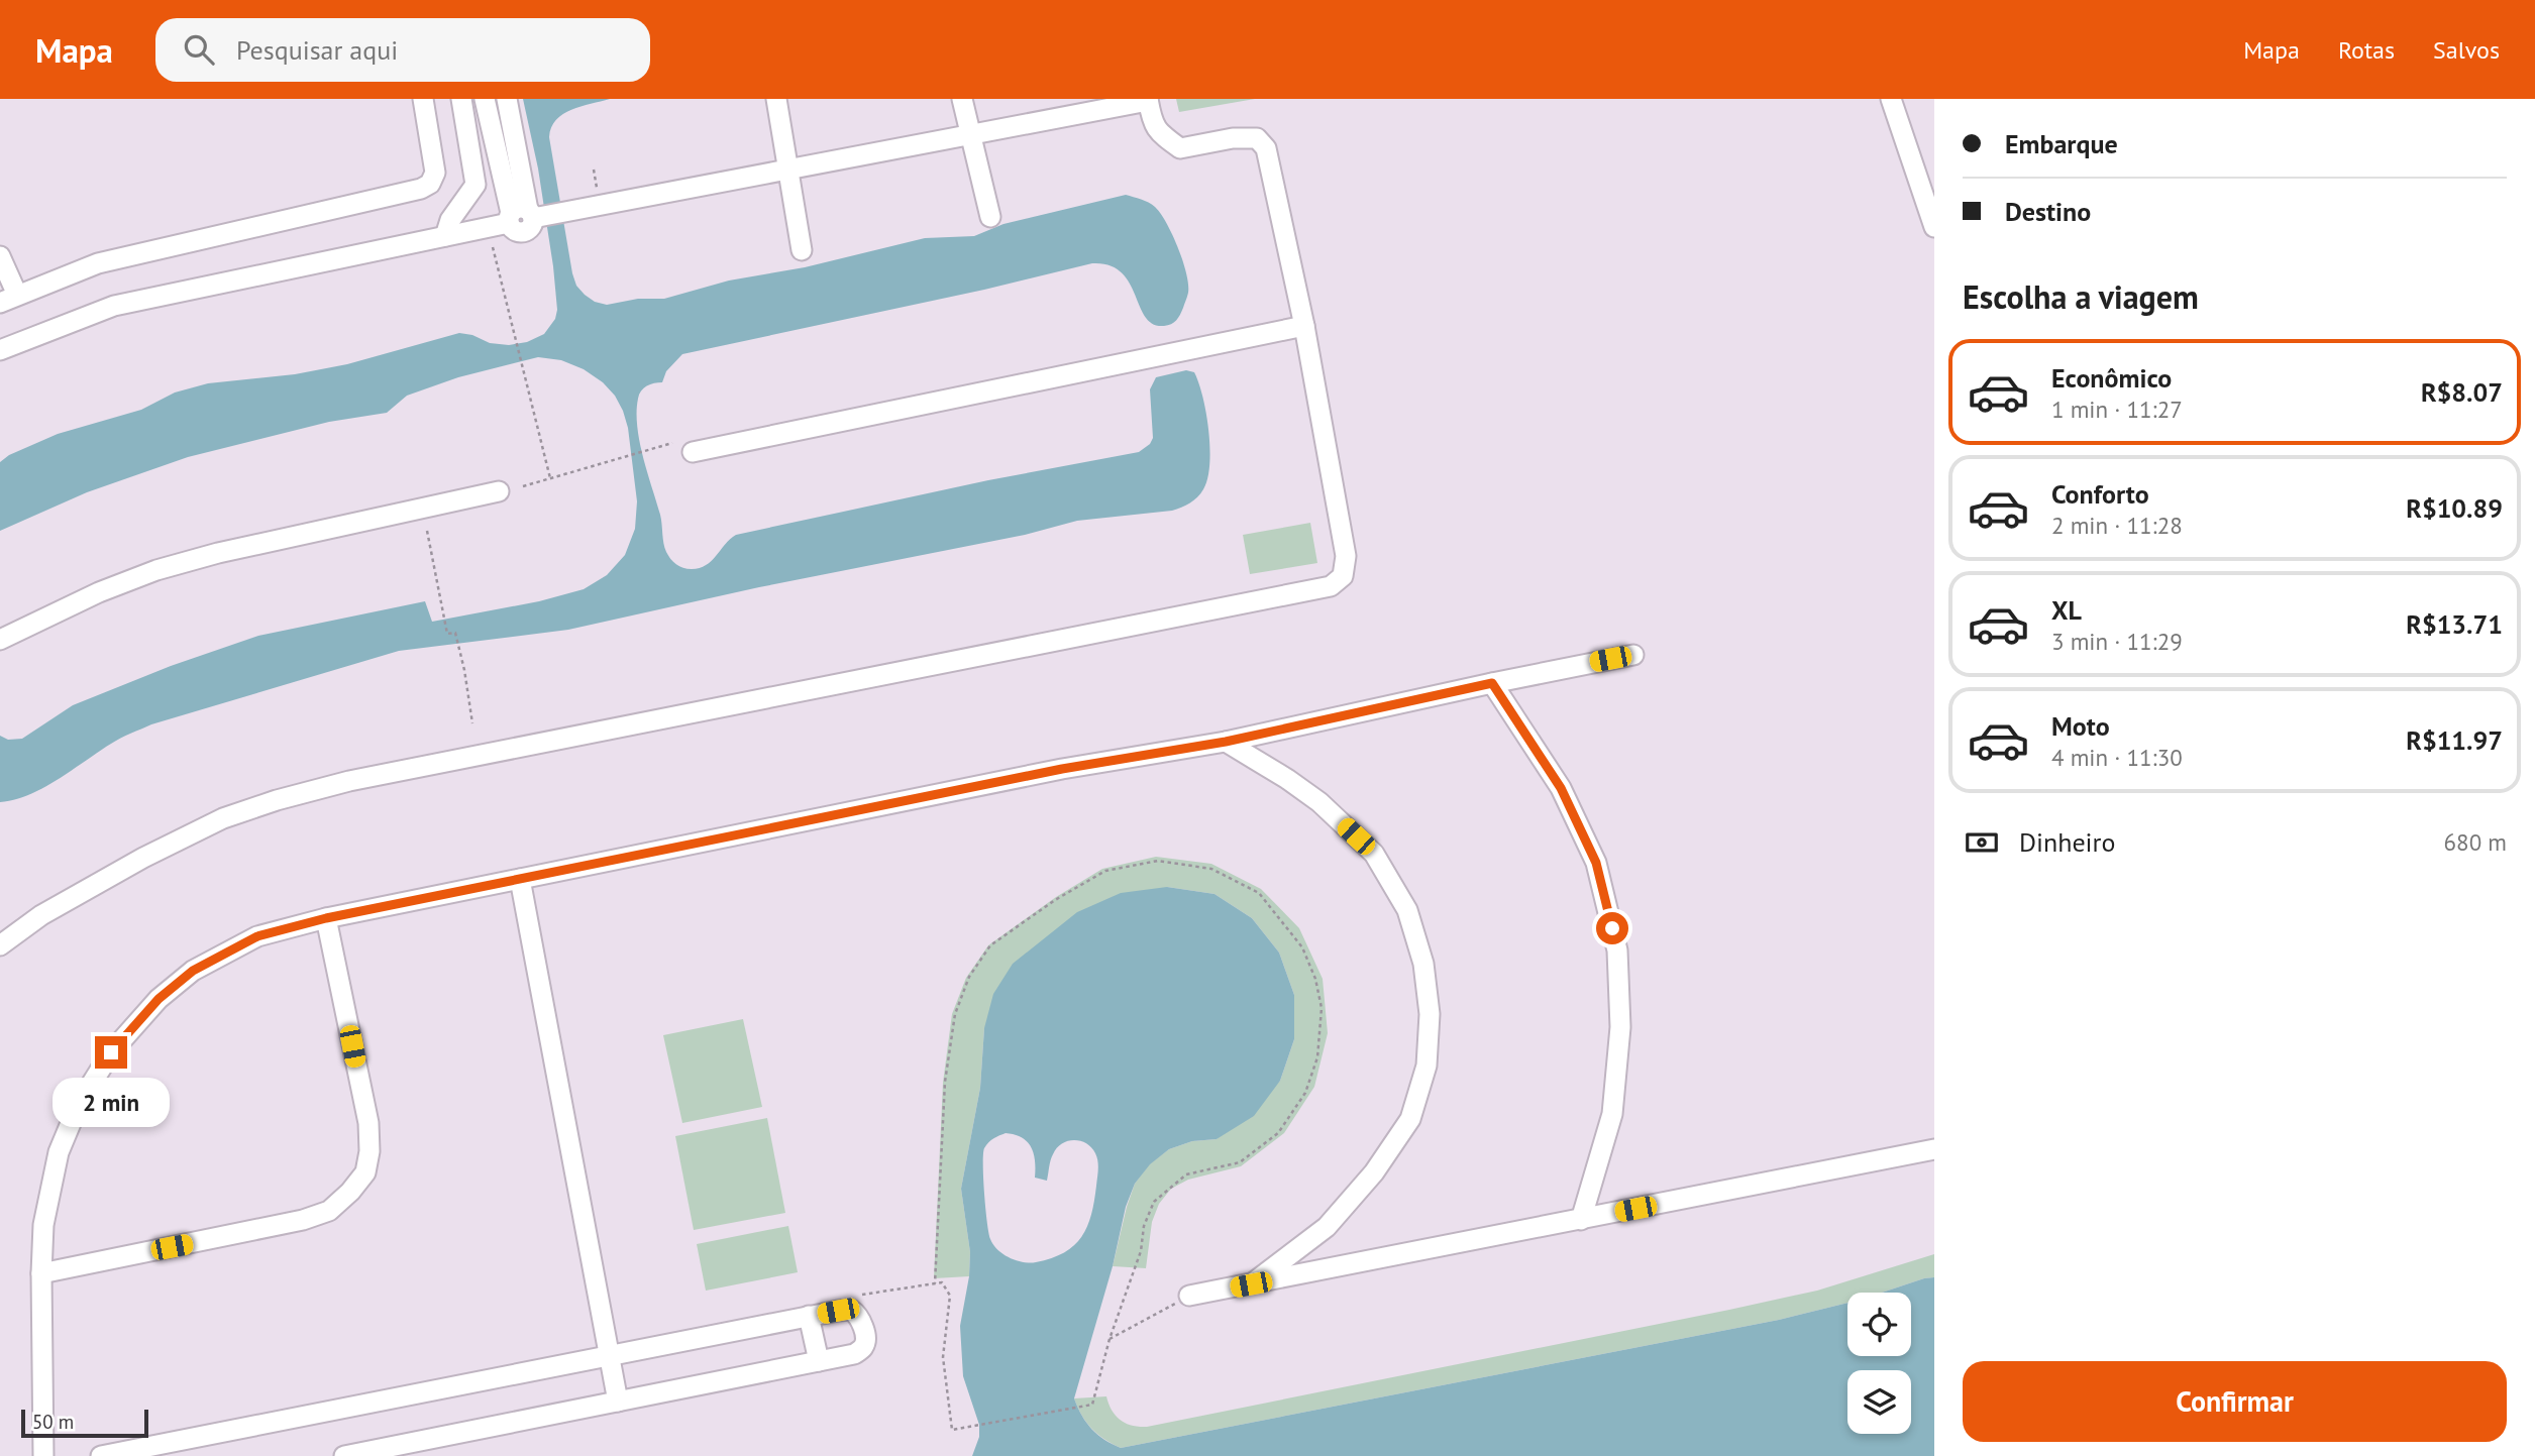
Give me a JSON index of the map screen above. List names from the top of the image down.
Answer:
{
  "scale_bar": "50 m",
  "page": {
    "header": "Mapa",
    "search": "Pesquisar aqui",
    "nav": ["Mapa", "Rotas", "Salvos"],
    "banner": ["Embarque", "Destino"],
    "heading": "Escolha a viagem",
    "list": [
      {
        "name": "Econômico",
        "note": "1 min · 11:27",
        "value": "R$8.07"
      },
      {
        "name": "Conforto",
        "note": "2 min · 11:28",
        "value": "R$10.89"
      },
      {
        "name": "XL",
        "note": "3 min · 11:29",
        "value": "R$13.71"
      },
      {
        "name": "Moto",
        "note": "4 min · 11:30",
        "value": "R$11.97"
      }
    ],
    "pay": ["Dinheiro", "680 m"],
    "bubble": "2 min",
    "buttons": "Confirmar",
    "scale": "50 m"
  }
}
